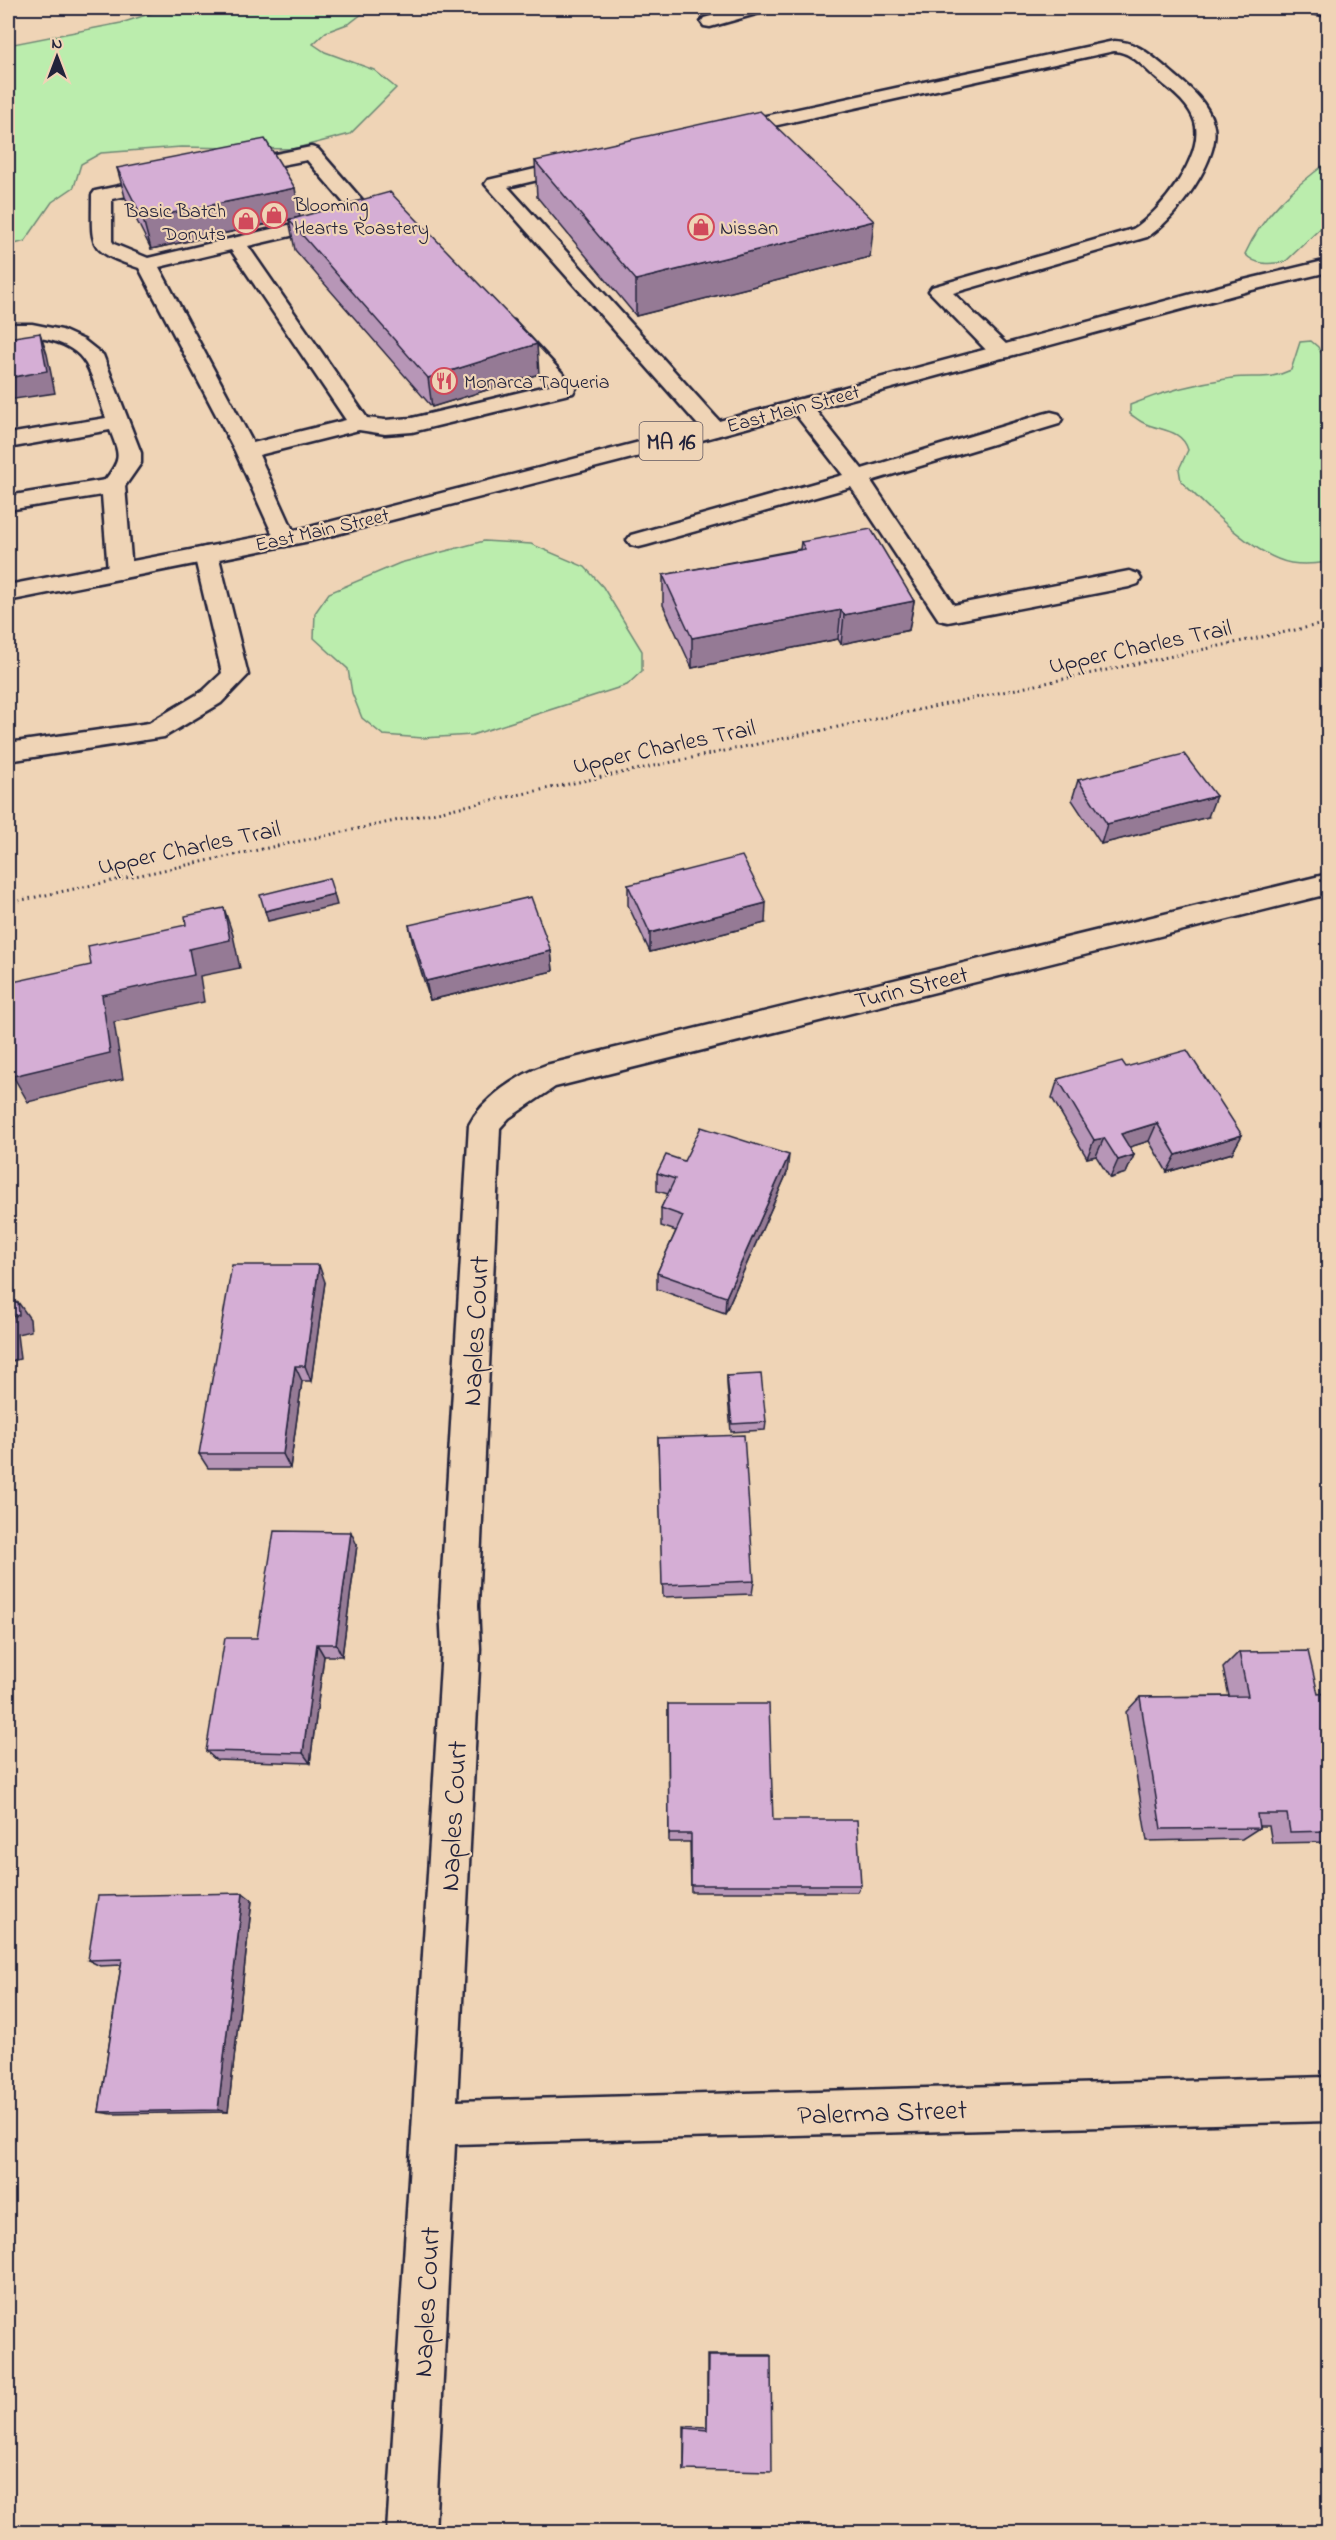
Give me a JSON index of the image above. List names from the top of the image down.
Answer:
{
  "streets": {
    "street": [
      "East Main Street",
      "MA 16",
      "Turin Street",
      "Naples Court",
      "Palerma Street"
    ],
    "path": ["Upper Charles Trail"]
  },
  "crossings": [
    ["Turin Street", "Naples Court"],
    ["Naples Court", "Palerma Street"]
  ],
  "places": {
    "shop": ["Blooming Hearts Roastery", "Basic Batch Donuts", "Nissan"],
    "restaurant": ["Monarca Taqueria"]
  },
  "north": "top"
}
